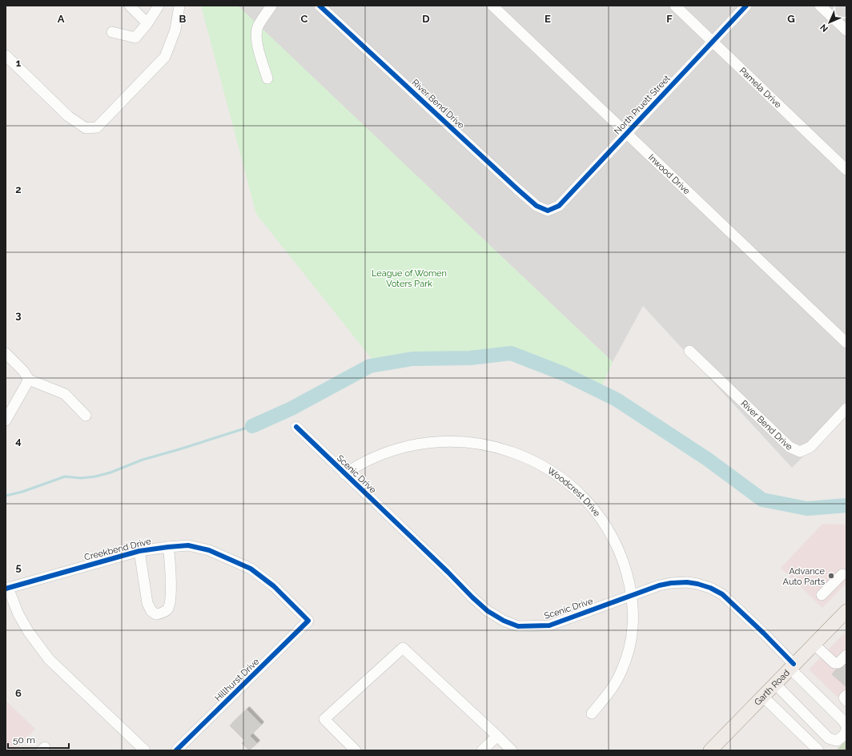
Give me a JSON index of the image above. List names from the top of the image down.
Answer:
{
  "streets": {
    "main road": ["Garth Road"],
    "street": [
      "Pamela Drive",
      "River Bend Drive",
      "North Pruett Street",
      "Inwood Drive",
      "Scenic Drive",
      "Woodcrest Drive",
      "Creekbend Drive",
      "Hillhurst Drive"
    ]
  },
  "crossings": [
    ["Pamela Drive", "North Pruett Street"],
    ["River Bend Drive", "North Pruett Street"],
    ["North Pruett Street", "Inwood Drive"],
    ["Scenic Drive", "Woodcrest Drive"],
    ["Scenic Drive", "Garth Road"],
    ["Creekbend Drive", "Hillhurst Drive"]
  ],
  "parks": ["League of Women Voters Park"],
  "places": ["Advance Auto Parts"],
  "scale_bar": "50 m",
  "north": "bottom left",
  "grid": {
    "columns": [
      "A",
      "B",
      "C",
      "D",
      "E",
      "F",
      "G"
    ],
    "rows": [
      "1",
      "2",
      "3",
      "4",
      "5",
      "6"
    ]
  }
}
